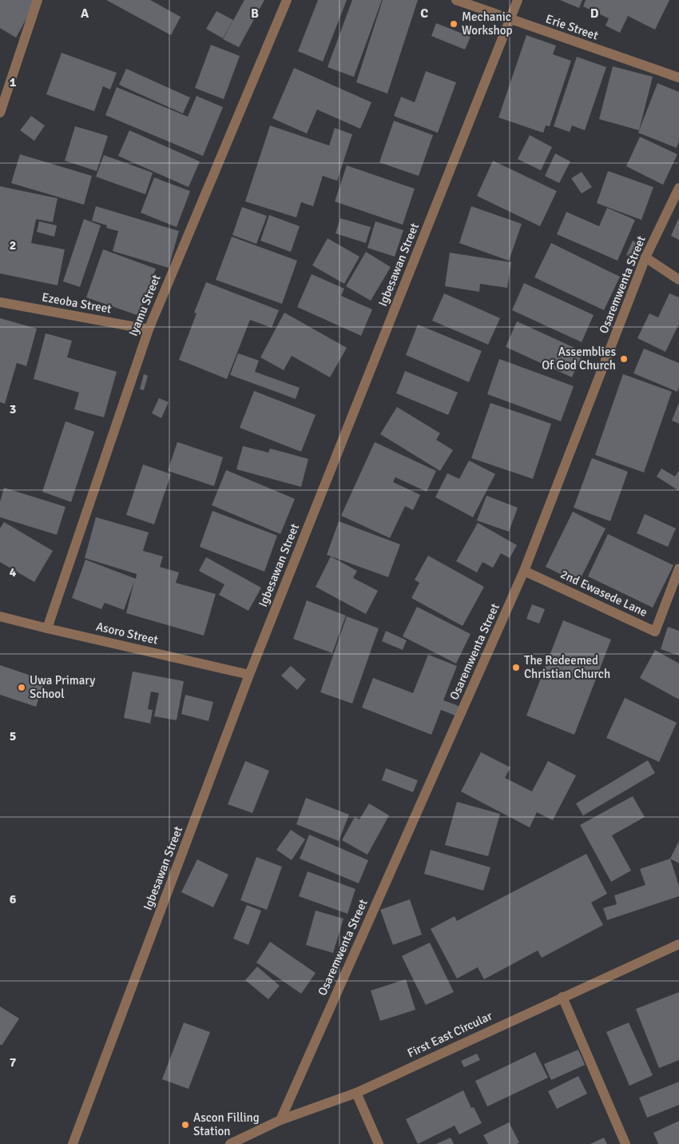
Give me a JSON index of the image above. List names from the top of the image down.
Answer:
{
  "streets": {
    "street": [
      "Erie Street",
      "Igbesawan Street",
      "Osaremwenta Street",
      "Ezeoba Street",
      "Iyamu Street",
      "2nd Ewasede Lane",
      "Asoro Street",
      "First East Circular"
    ]
  },
  "crossings": [
    ["Erie Street", "Igbesawan Street"],
    ["Igbesawan Street", "Asoro Street"],
    ["Osaremwenta Street", "2nd Ewasede Lane"],
    ["Osaremwenta Street", "First East Circular"],
    ["Ezeoba Street", "Iyamu Street"],
    ["Iyamu Street", "Asoro Street"]
  ],
  "places": [
    "Mechanic Workshop",
    "Assemblies Of God Church",
    "The Redeemed Christian Church",
    "Uwa Primary School",
    "Ascon Filling Station"
  ],
  "grid": {
    "columns": [
      "A",
      "B",
      "C",
      "D"
    ],
    "rows": [
      "1",
      "2",
      "3",
      "4",
      "5",
      "6",
      "7"
    ]
  }
}
